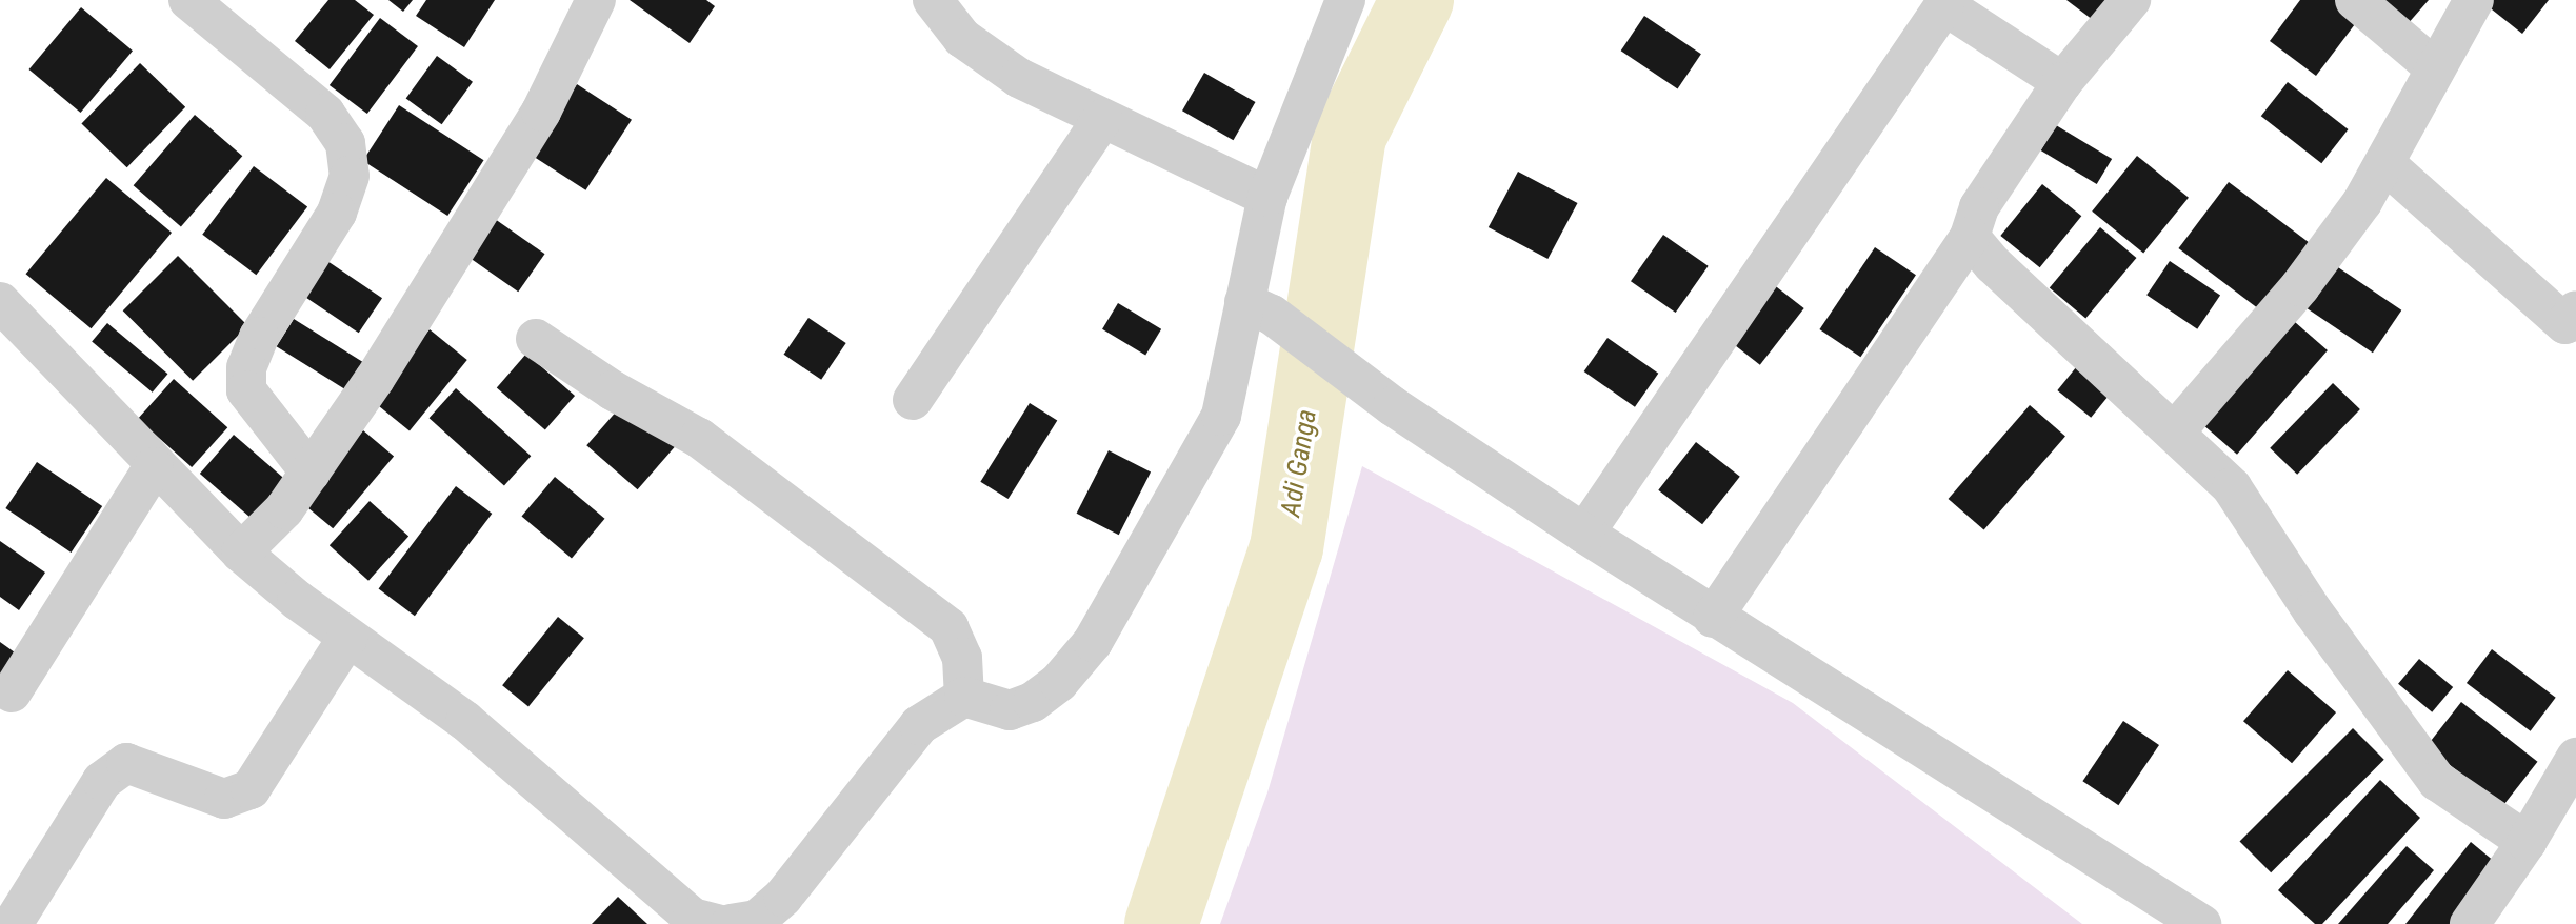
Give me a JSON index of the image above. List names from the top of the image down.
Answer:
{
  "water": ["Adi Ganga"]
}
